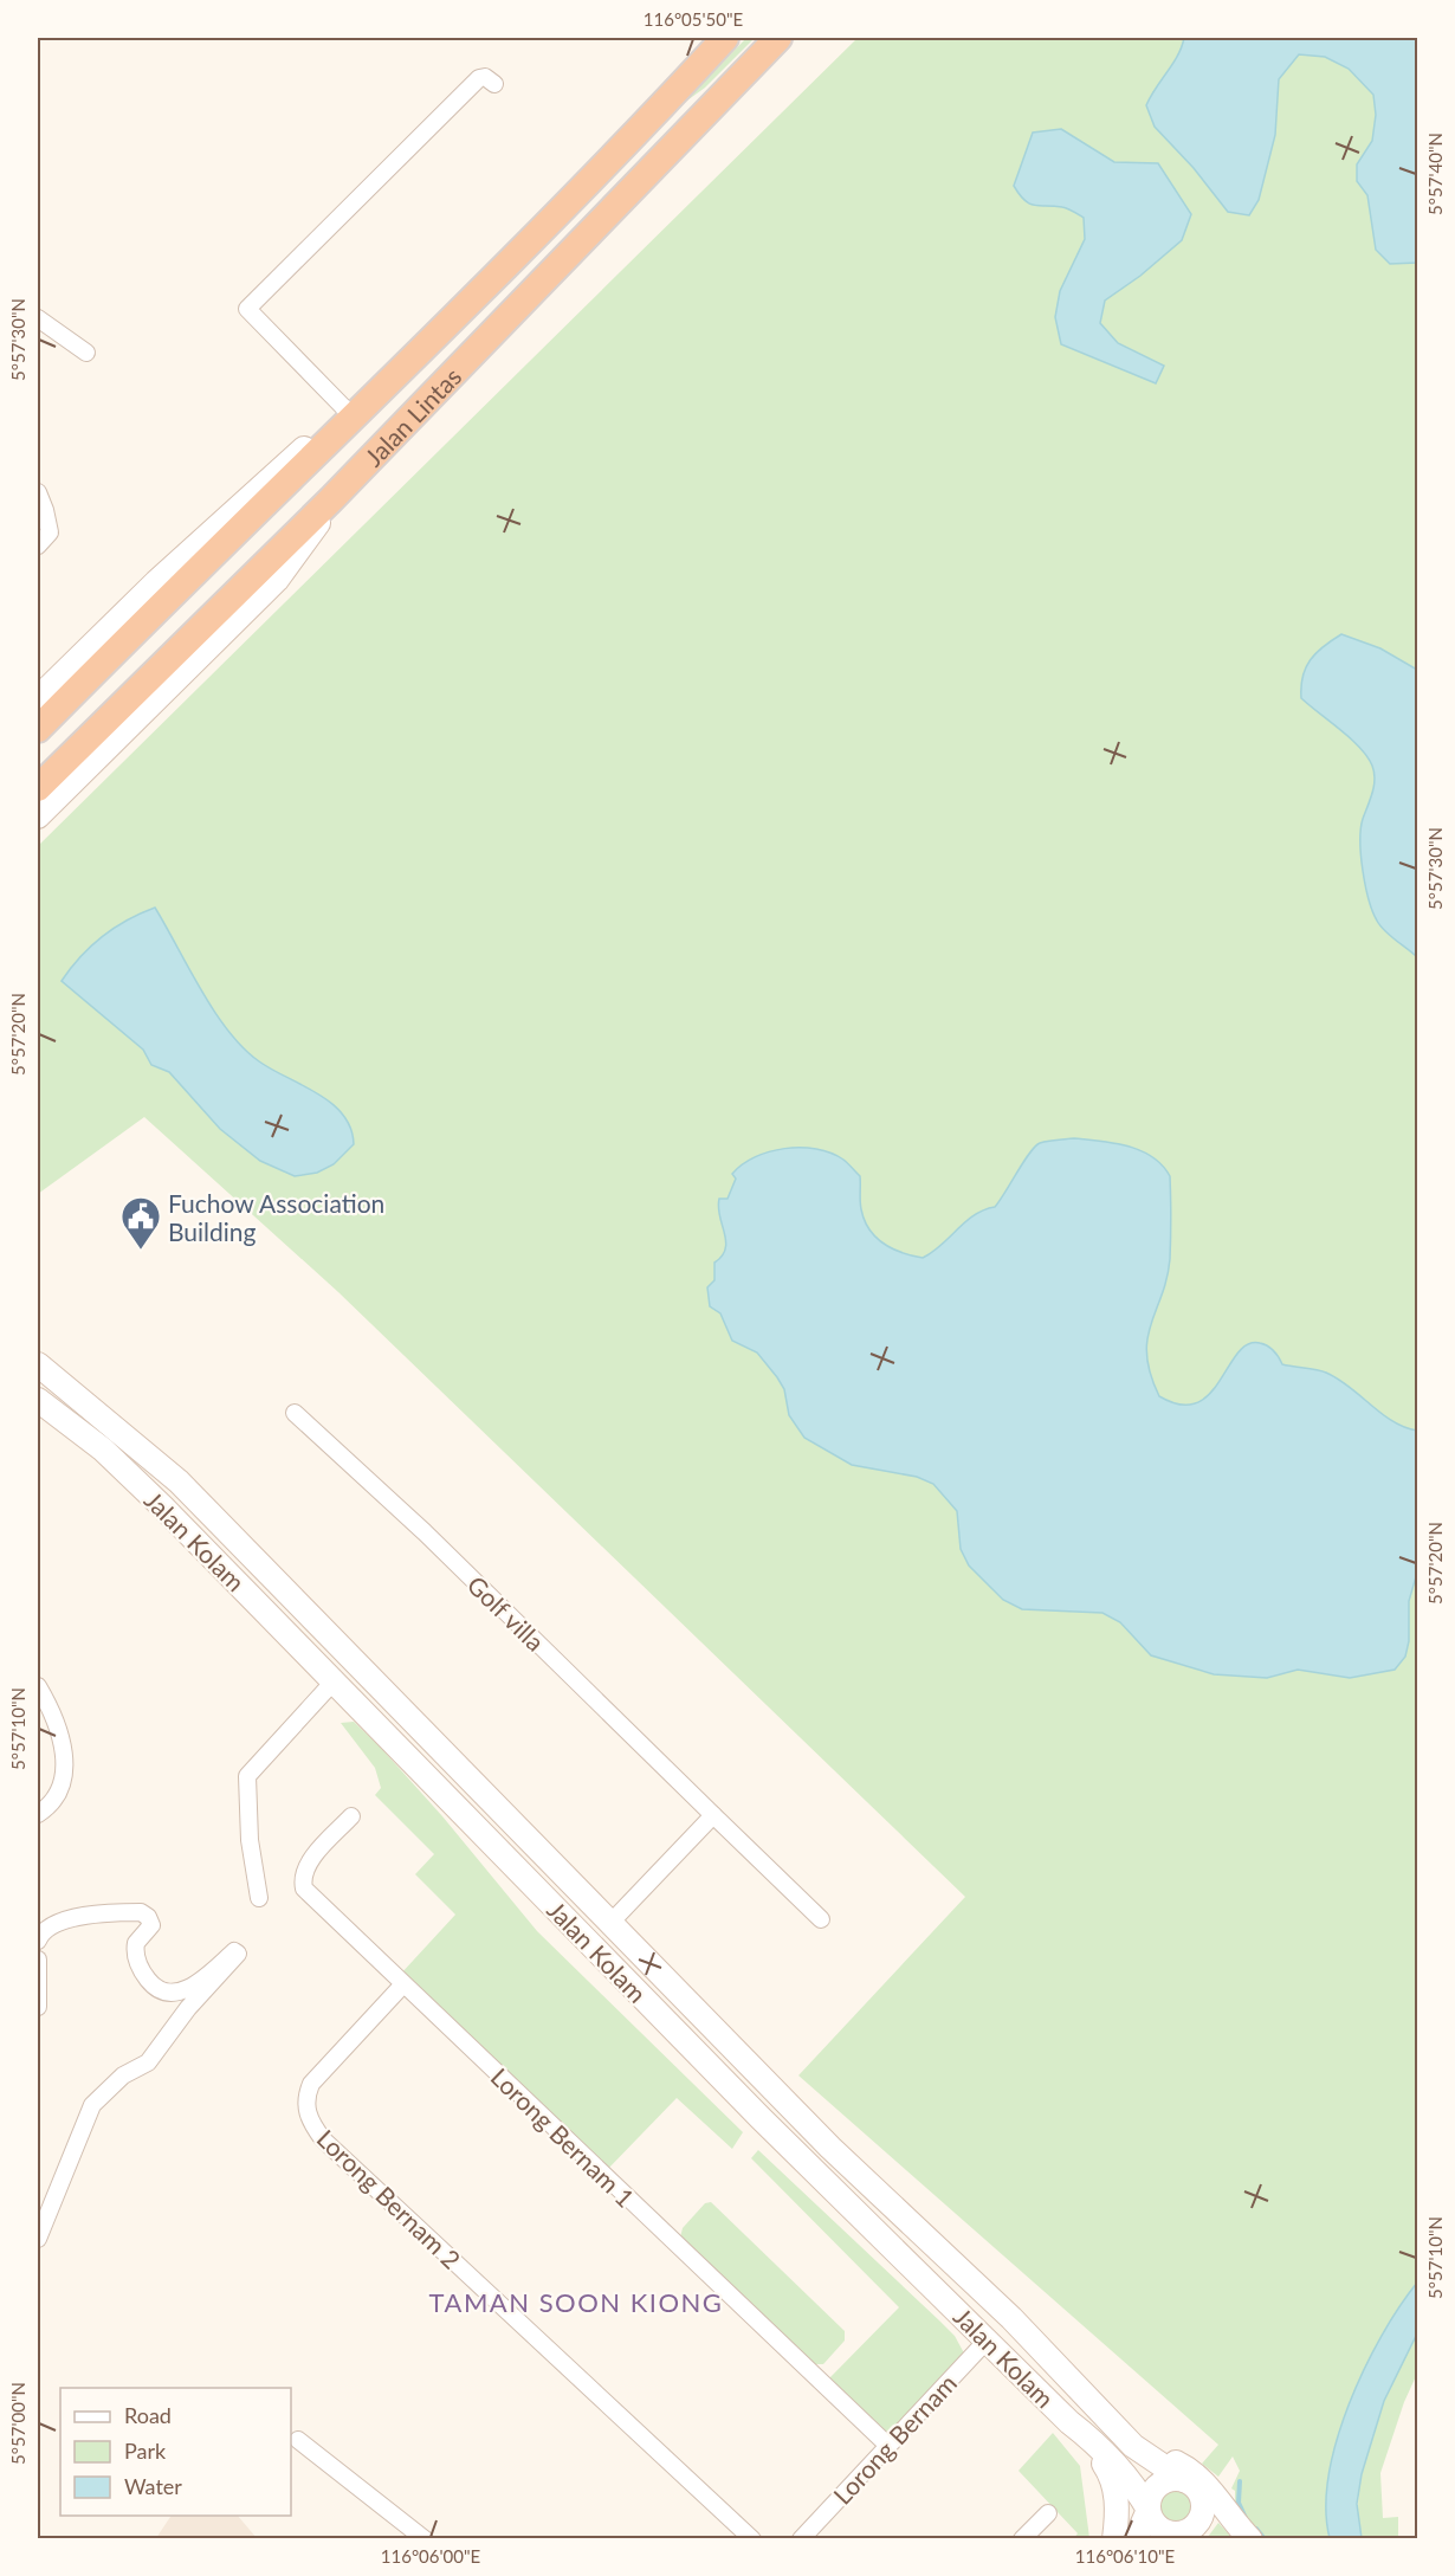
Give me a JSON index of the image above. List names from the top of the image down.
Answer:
{
  "streets": {
    "highway": ["Jalan Lintas"],
    "main road": ["Jalan Kolam"],
    "street": [
      "Golf villa",
      "Lorong Bernam 1",
      "Lorong Bernam 2",
      "Lorong Bernam"
    ]
  },
  "crossings": [
    ["Jalan Kolam", "Lorong Bernam"],
    ["Lorong Bernam 1", "Lorong Bernam 2"],
    ["Lorong Bernam 1", "Lorong Bernam"]
  ],
  "districts": ["TAMAN SOON KIONG"],
  "places": {
    "public building": ["Fuchow Association Building"]
  },
  "legend": ["Road", "Park", "Water"],
  "coordinates": [
    "116°05'50\"E",
    "5°57'40\"N",
    "5°57'30\"N",
    "5°57'20\"N",
    "5°57'10\"N",
    "5°57'00\"N",
    "116°06'00\"E",
    "116°06'10\"E"
  ]
}
